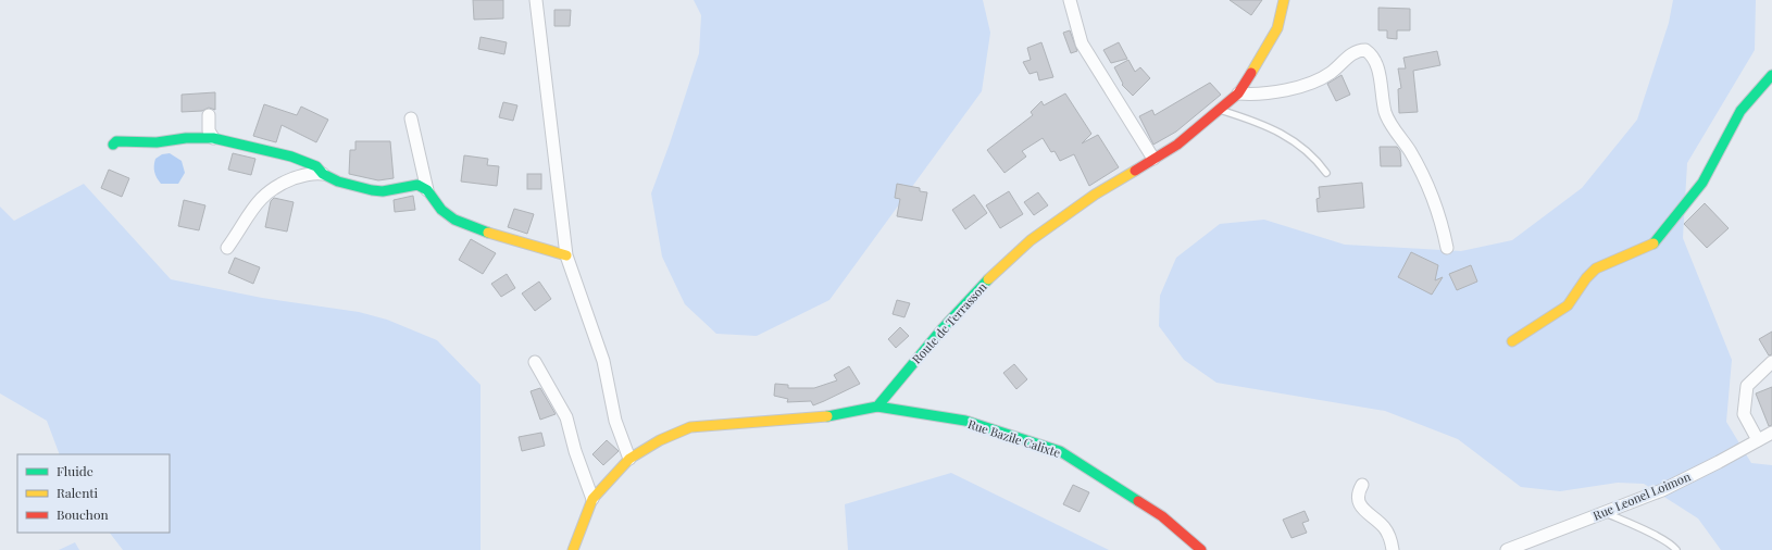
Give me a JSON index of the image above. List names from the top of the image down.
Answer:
{
  "streets": {
    "street": ["Route de Terrasson", "Rue Bazile Calixte", "Rue Leonel Loimon"]
  },
  "crossings": [
    ["Route de Terrasson", "Rue Bazile Calixte"]
  ],
  "legend": ["Fluide", "Ralenti", "Bouchon"]
}
